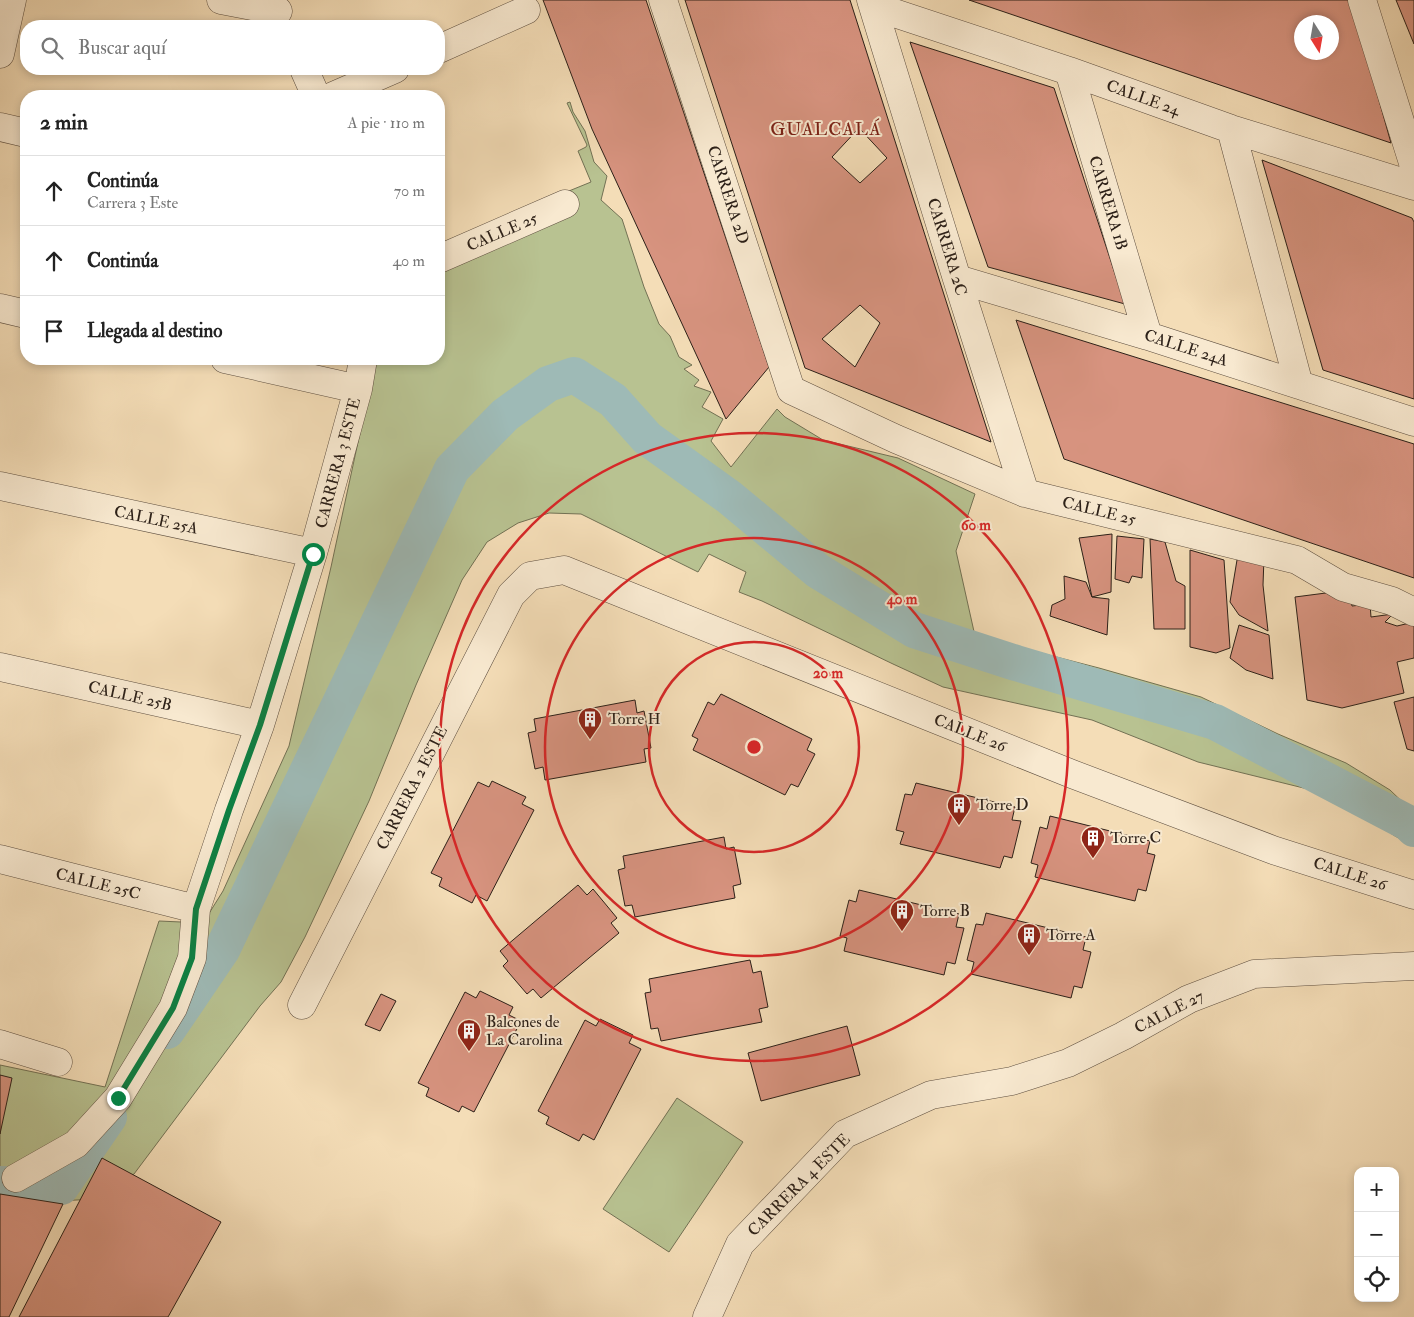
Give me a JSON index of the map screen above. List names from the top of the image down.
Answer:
{
  "streets": {
    "street": [
      "CALLE 24",
      "CARRERA 2D",
      "CARRERA 1B",
      "CALLE 25",
      "CARRERA 2C",
      "CALLE 24A",
      "CARRERA 3 ESTE",
      "CALLE 25A",
      "CALLE 25B",
      "CALLE 26",
      "CARRERA 2 ESTE",
      "CALLE 25C",
      "CALLE 27",
      "CARRERA 4 ESTE"
    ]
  },
  "crossings": [
    ["CALLE 24", "CARRERA 1B"],
    ["CALLE 24", "CARRERA 2C"],
    ["CARRERA 2D", "CALLE 25"],
    ["CARRERA 1B", "CALLE 24A"],
    ["CALLE 25", "CARRERA 2C"],
    ["CARRERA 2C", "CALLE 24A"],
    ["CARRERA 3 ESTE", "CALLE 25A"],
    ["CARRERA 3 ESTE", "CALLE 25B"],
    ["CARRERA 3 ESTE", "CALLE 25C"],
    ["CALLE 26", "CARRERA 2 ESTE"],
    ["CALLE 27", "CARRERA 4 ESTE"]
  ],
  "districts": ["GUALCALÁ"],
  "places": {
    "building": [
      "Torre H",
      "Torre D",
      "Torre C",
      "Torre B",
      "Torre A",
      "Balcones de La Carolina"
    ]
  },
  "north": "bottom",
  "page": {
    "search": "Buscar aquí",
    "heading": ["2 min", "A pie · 110 m"],
    "list": [
      ["Continúa", "Carrera 3 Este", "70 m"],
      ["Continúa", "40 m"],
      "Llegada al destino"
    ],
    "map_buttons": ["+", "−"]
  },
  "rings": ["60 m", "40 m", "20 m"]
}
